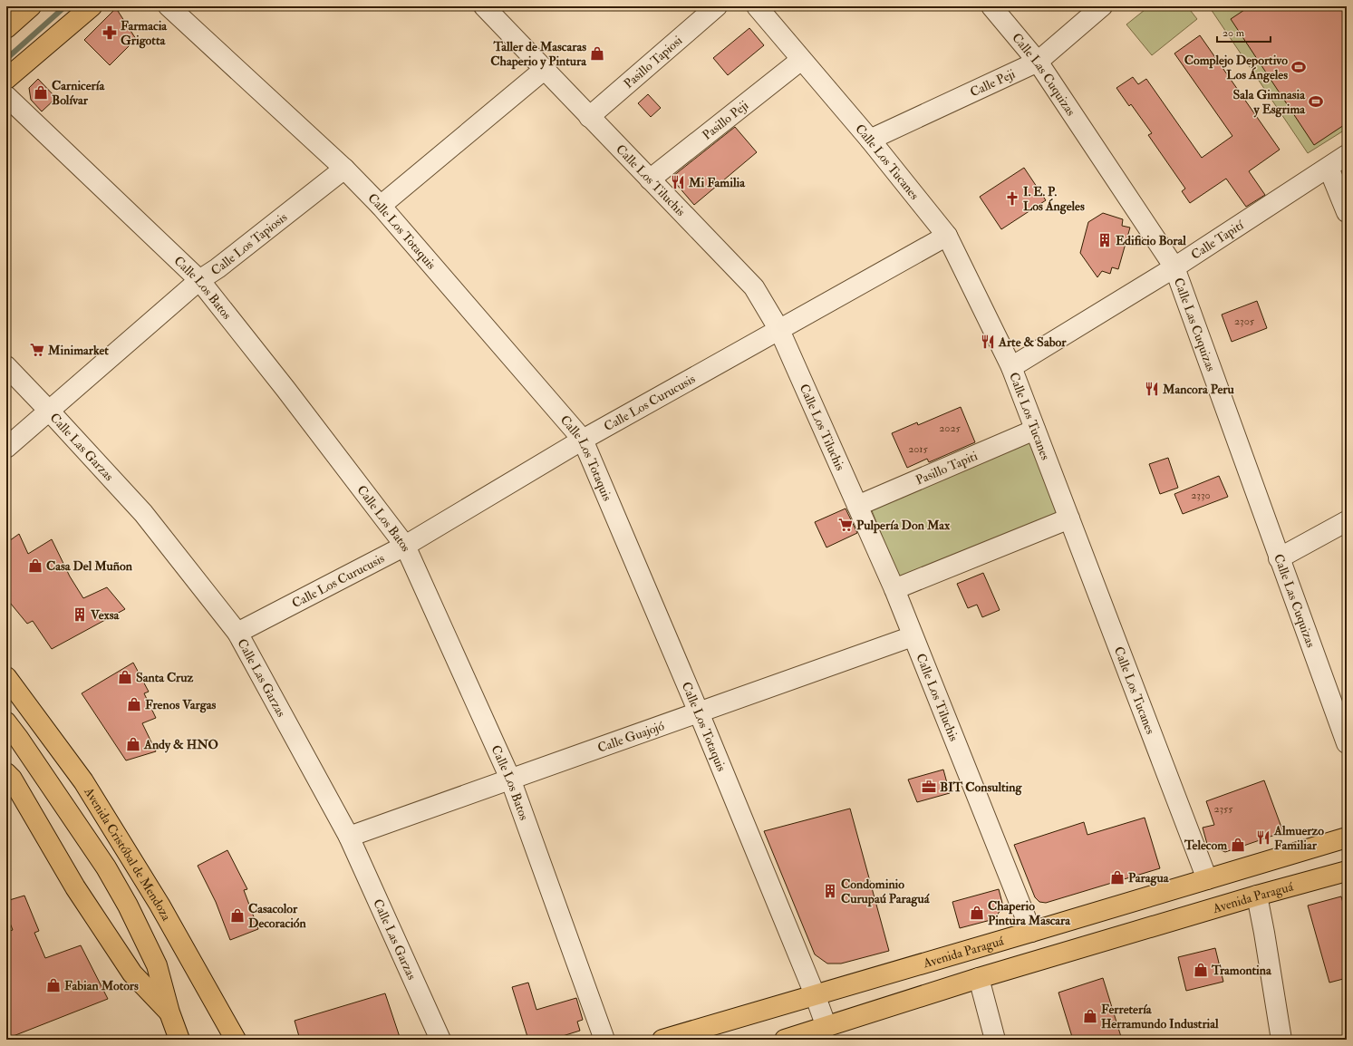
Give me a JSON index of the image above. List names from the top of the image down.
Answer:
{
  "streets": {
    "main road": ["Avenida Cristóbal de Mendoza", "Avenida Paraguá"],
    "street": [
      "Pasillo Tapiosi",
      "Calle Las Cuquizas",
      "Calle Peji",
      "Pasillo Peji",
      "Calle Los Tucanes",
      "Calle Los Tiluchis",
      "Calle Los Totaquis",
      "Calle Tapití",
      "Calle Los Tapiosis",
      "Calle Los Batos",
      "Calle Los Curucusis",
      "Calle Las Garzas",
      "Pasillo Tapiti",
      "Calle Guajojó"
    ]
  },
  "crossings": [
    ["Pasillo Tapiosi", "Calle Los Tiluchis"],
    ["Calle Las Cuquizas", "Calle Peji"],
    ["Calle Las Cuquizas", "Calle Tapití"],
    ["Calle Peji", "Calle Los Tucanes"],
    ["Pasillo Peji", "Calle Los Tucanes"],
    ["Pasillo Peji", "Calle Los Tiluchis"],
    ["Calle Los Tucanes", "Calle Tapití"],
    ["Calle Los Tucanes", "Calle Los Curucusis"],
    ["Calle Los Tucanes", "Pasillo Tapiti"],
    ["Calle Los Tucanes", "Avenida Paraguá"],
    ["Calle Los Tiluchis", "Calle Los Curucusis"],
    ["Calle Los Tiluchis", "Pasillo Tapiti"],
    ["Calle Los Tiluchis", "Calle Guajojó"],
    ["Calle Los Tiluchis", "Avenida Paraguá"],
    ["Calle Los Totaquis", "Calle Los Tapiosis"],
    ["Calle Los Totaquis", "Calle Los Curucusis"],
    ["Calle Los Totaquis", "Calle Guajojó"],
    ["Calle Los Totaquis", "Avenida Paraguá"],
    ["Calle Los Tapiosis", "Calle Los Batos"],
    ["Calle Los Tapiosis", "Calle Las Garzas"],
    ["Calle Los Batos", "Calle Los Curucusis"],
    ["Calle Los Batos", "Calle Guajojó"],
    ["Calle Los Curucusis", "Calle Las Garzas"],
    ["Calle Las Garzas", "Calle Guajojó"]
  ],
  "places": {
    "pharmacy": ["Farmacia Grigotta"],
    "shop": [
      "Taller de Mascaras Chaperio y Pintura",
      "Carnicería Bolívar",
      "Casa Del Muñon",
      "Santa Cruz",
      "Frenos Vargas",
      "Andy & HNO",
      "Telecom",
      "Paragua",
      "Chaperio Pintura Mascara",
      "Casacolor Decoración",
      "Tramontina",
      "Fabian Motors",
      "Ferretería Herramundo Industrial"
    ],
    "sports": ["Complejo Deportivo Los Ángeles", "Sala Gimnasia y Esgrima"],
    "restaurant": [
      "Mi Familia",
      "Arte & Sabor",
      "Mancora Peru",
      "Almuerzo Familiar"
    ],
    "church": ["I. E. P. Los Ángeles"],
    "building": ["Edificio Boral", "Vexsa", "Condominio Curupaú Paraguá"],
    "supermarket": ["Minimarket", "Pulpería Don Max"],
    "office": ["BIT Consulting"]
  },
  "house_numbers": [
    "2305",
    "2025",
    "2015",
    "2330",
    "2355"
  ],
  "scale_bar": "20 m"
}
